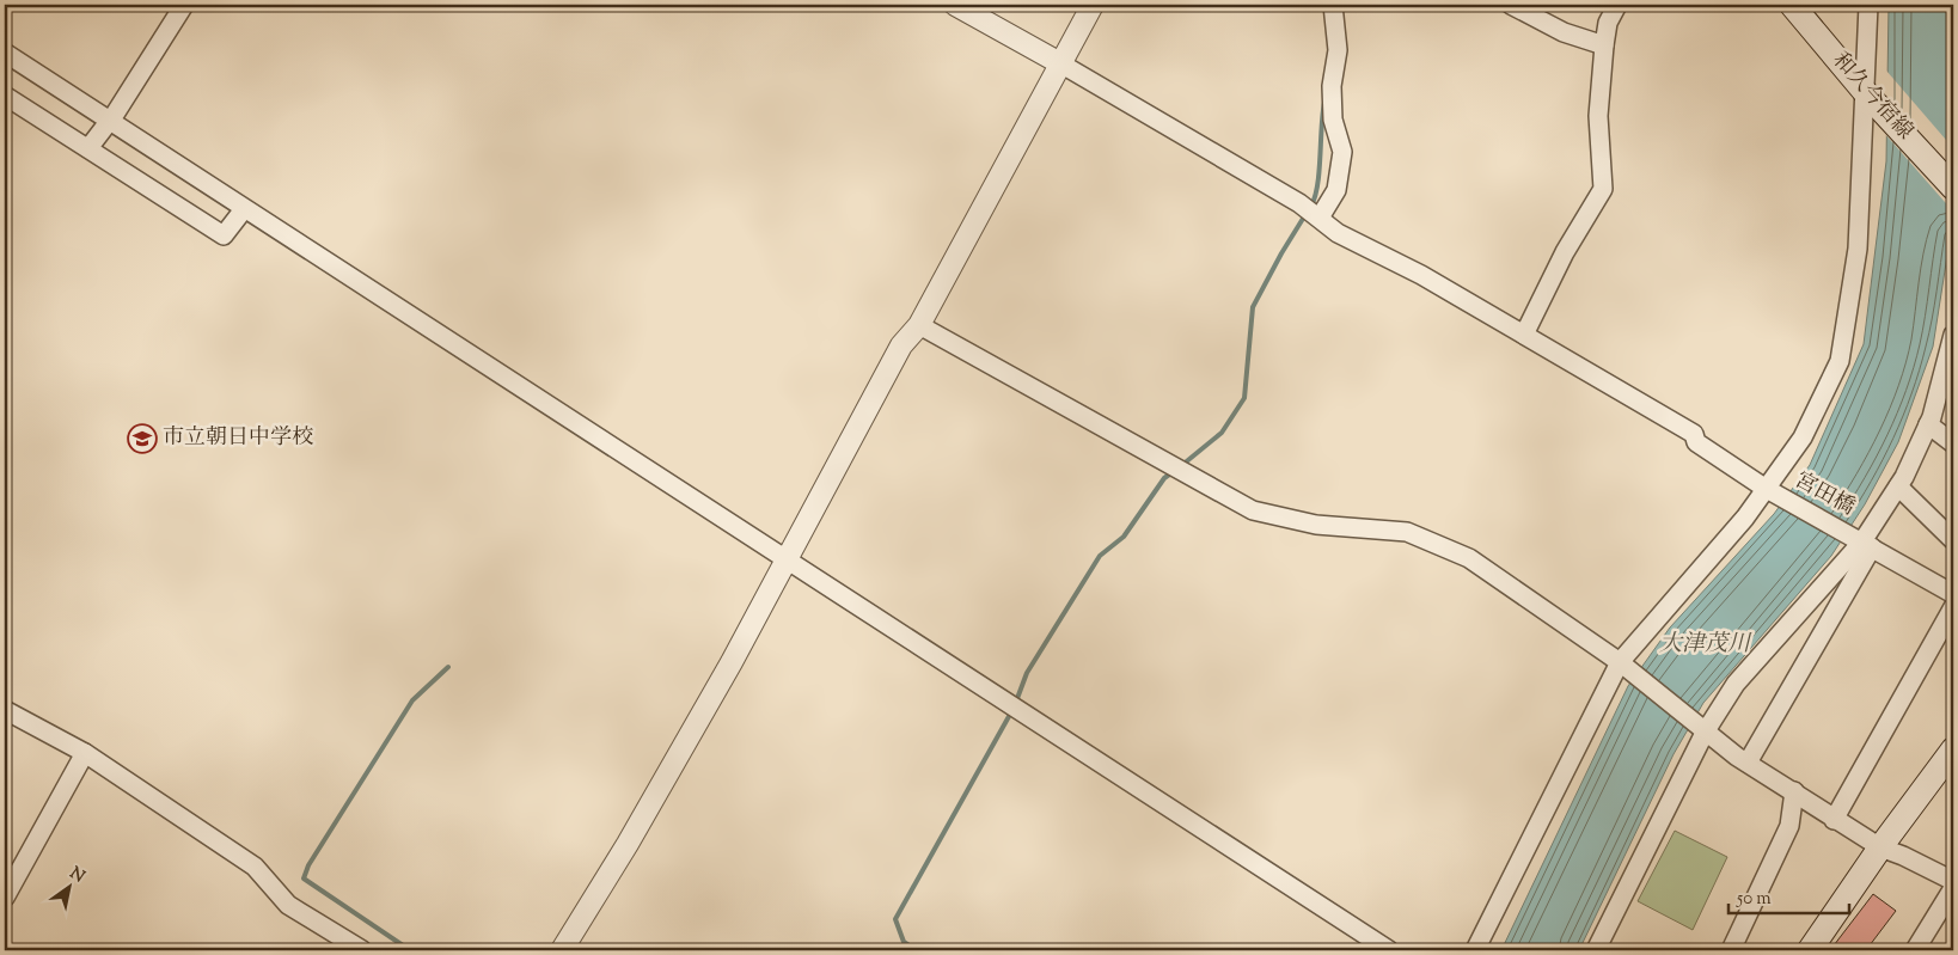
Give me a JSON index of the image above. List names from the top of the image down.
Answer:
{
  "streets": {
    "main road": ["和久今宿線"],
    "street": ["宮田橋"]
  },
  "water": ["大津茂川"],
  "places": {
    "school or university": ["市立朝日中学校"]
  },
  "scale_bar": "50 m",
  "north": "top right"
}
